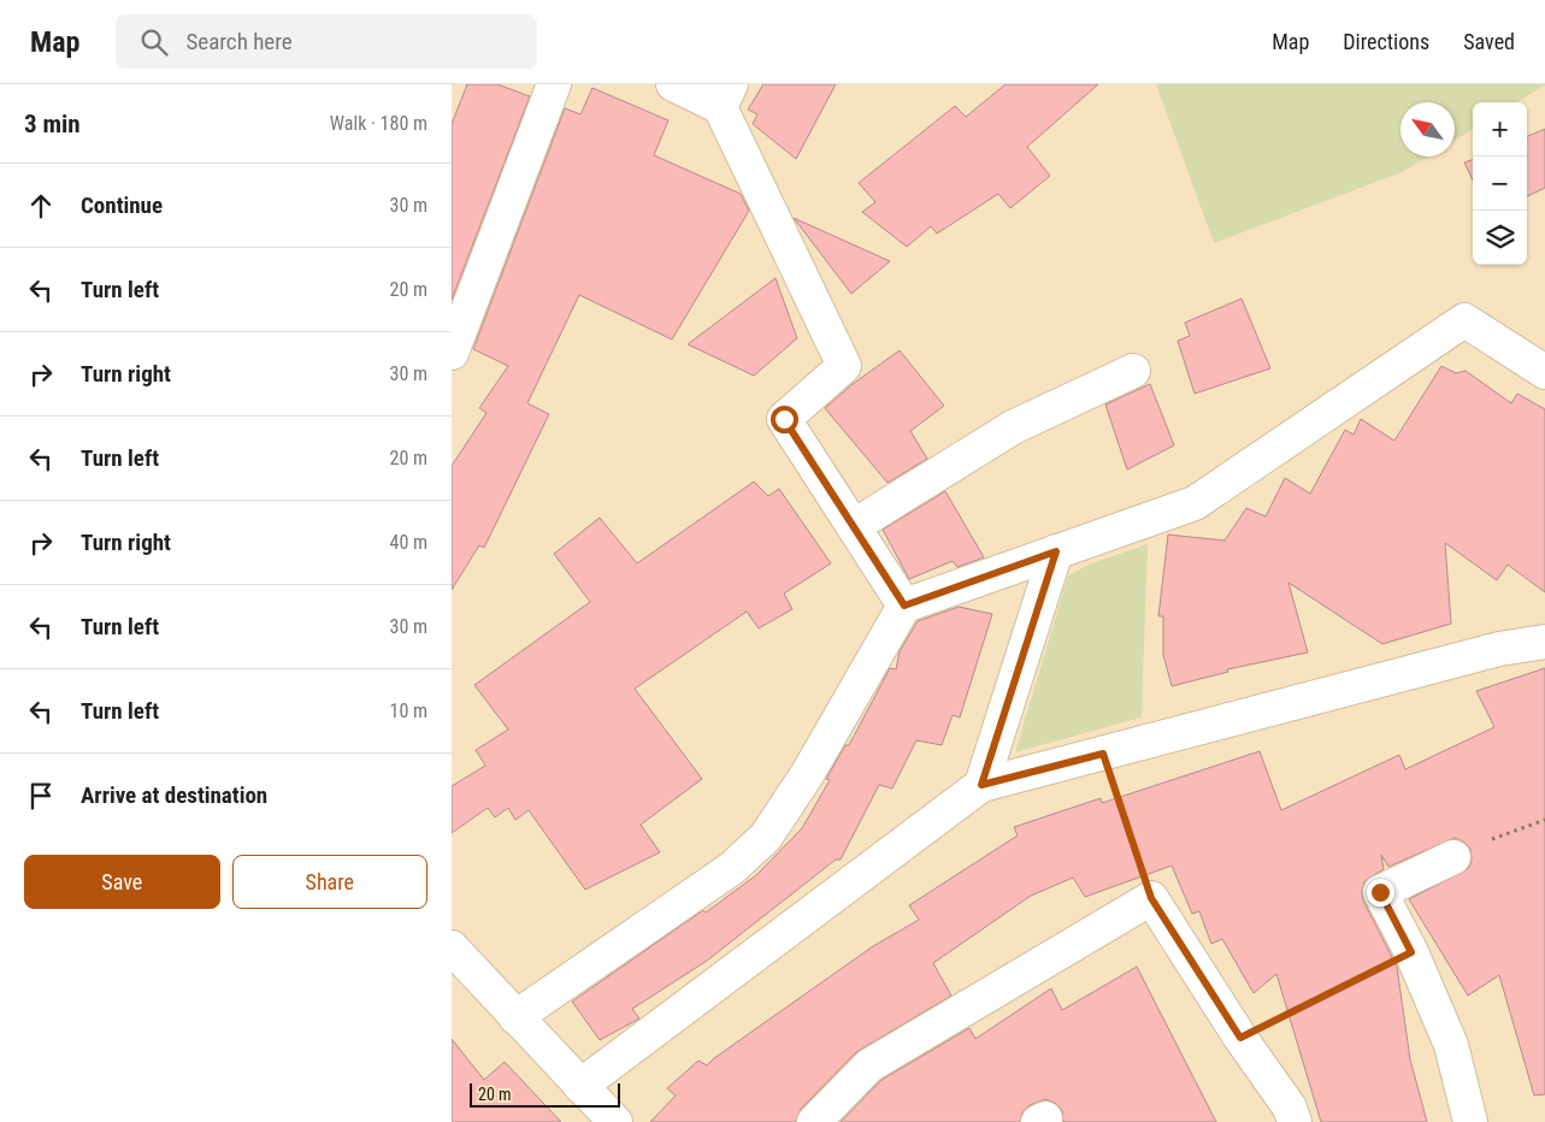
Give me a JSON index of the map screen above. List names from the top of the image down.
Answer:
{
  "scale_bar": "20 m",
  "north": "top left",
  "page": {
    "header": "Map",
    "search": "Search here",
    "nav": ["Map", "Directions", "Saved"],
    "heading": ["3 min", "Walk · 180 m"],
    "map_buttons": ["+", "−"],
    "list": [
      ["Continue", "30 m"],
      ["Turn left", "20 m"],
      ["Turn right", "30 m"],
      ["Turn left", "20 m"],
      ["Turn right", "40 m"],
      ["Turn left", "30 m"],
      ["Turn left", "10 m"],
      "Arrive at destination"
    ],
    "buttons": ["Save", "Share"],
    "scale": "20 m"
  }
}
